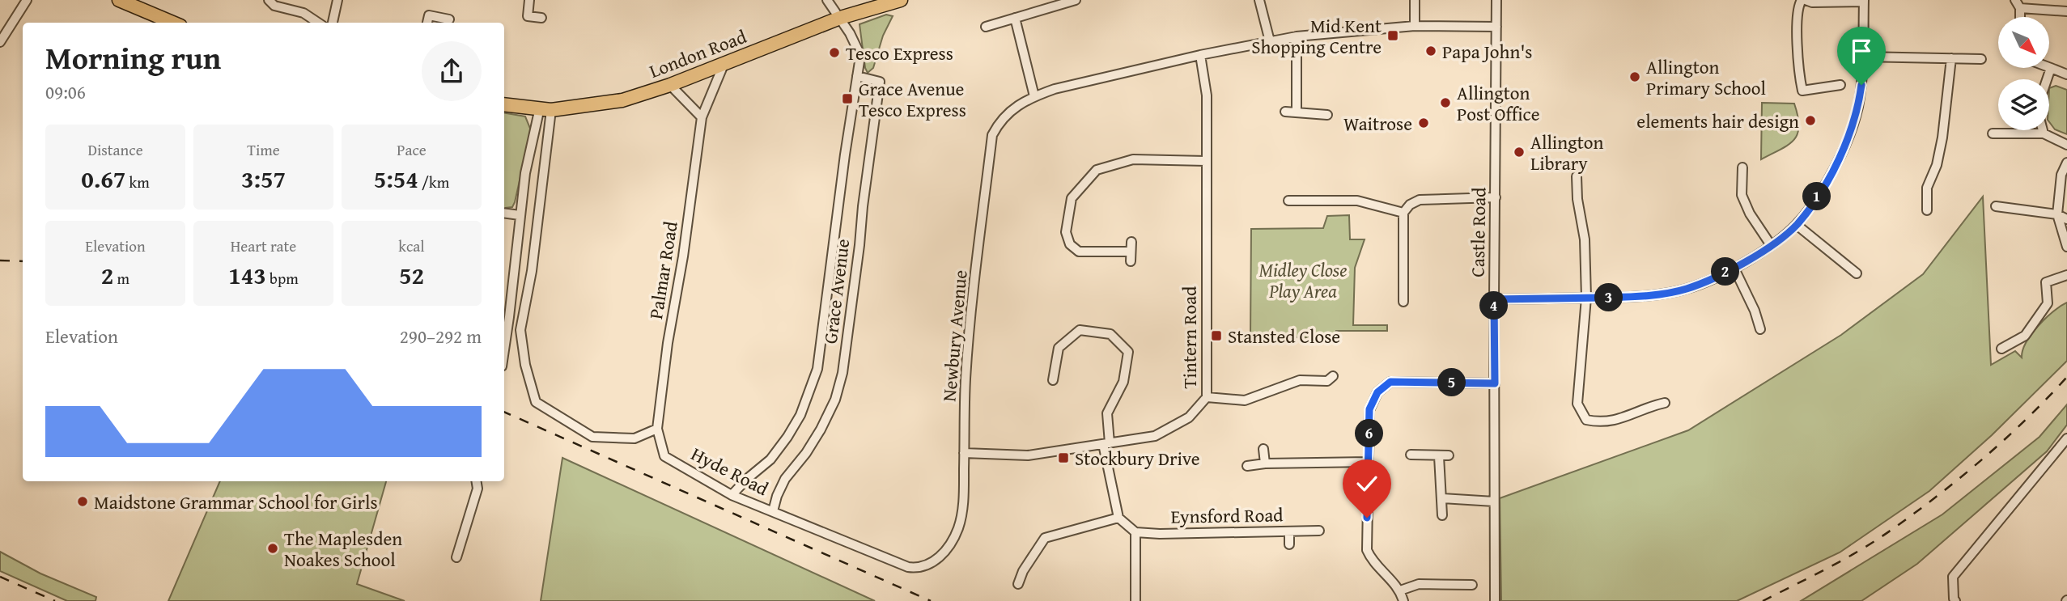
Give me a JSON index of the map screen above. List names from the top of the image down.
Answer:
{
  "streets": {
    "main road": ["London Road"],
    "street": [
      "Castle Road",
      "Palmar Road",
      "Grace Avenue",
      "Newbury Avenue",
      "Tintern Road",
      "Hyde Road",
      "Eynsford Road"
    ]
  },
  "crossings": [
    ["London Road", "Palmar Road"],
    ["London Road", "Grace Avenue"],
    ["Castle Road", "Newbury Avenue"],
    ["Palmar Road", "Hyde Road"],
    ["Grace Avenue", "Hyde Road"],
    ["Newbury Avenue", "Tintern Road"],
    ["Newbury Avenue", "Hyde Road"]
  ],
  "parks": ["Midley Close Play Area"],
  "places": {
    "transit": [
      "Mid Kent Shopping Centre",
      "Grace Avenue Tesco Express",
      "Stansted Close",
      "Stockbury Drive"
    ],
    "other": [
      "Papa John's",
      "Tesco Express",
      "Allington Primary School",
      "Allington Post Office",
      "elements hair design",
      "Waitrose",
      "Allington Library",
      "Maidstone Grammar School for Girls",
      "The Maplesden Noakes School"
    ]
  },
  "north": "bottom right",
  "page": {
    "heading": ["Morning run", "09:06"],
    "stats": [
      ["Distance", "0.67 km"],
      ["Time", "3:57"],
      ["Pace", "5:54 /km"],
      ["Elevation", "2 m"],
      ["Heart rate", "143 bpm"],
      ["kcal", "52"]
    ],
    "pins": [
      "1",
      "2",
      "3",
      "4",
      "5",
      "6"
    ],
    "chart": ["Elevation", "290–292 m"]
  }
}
